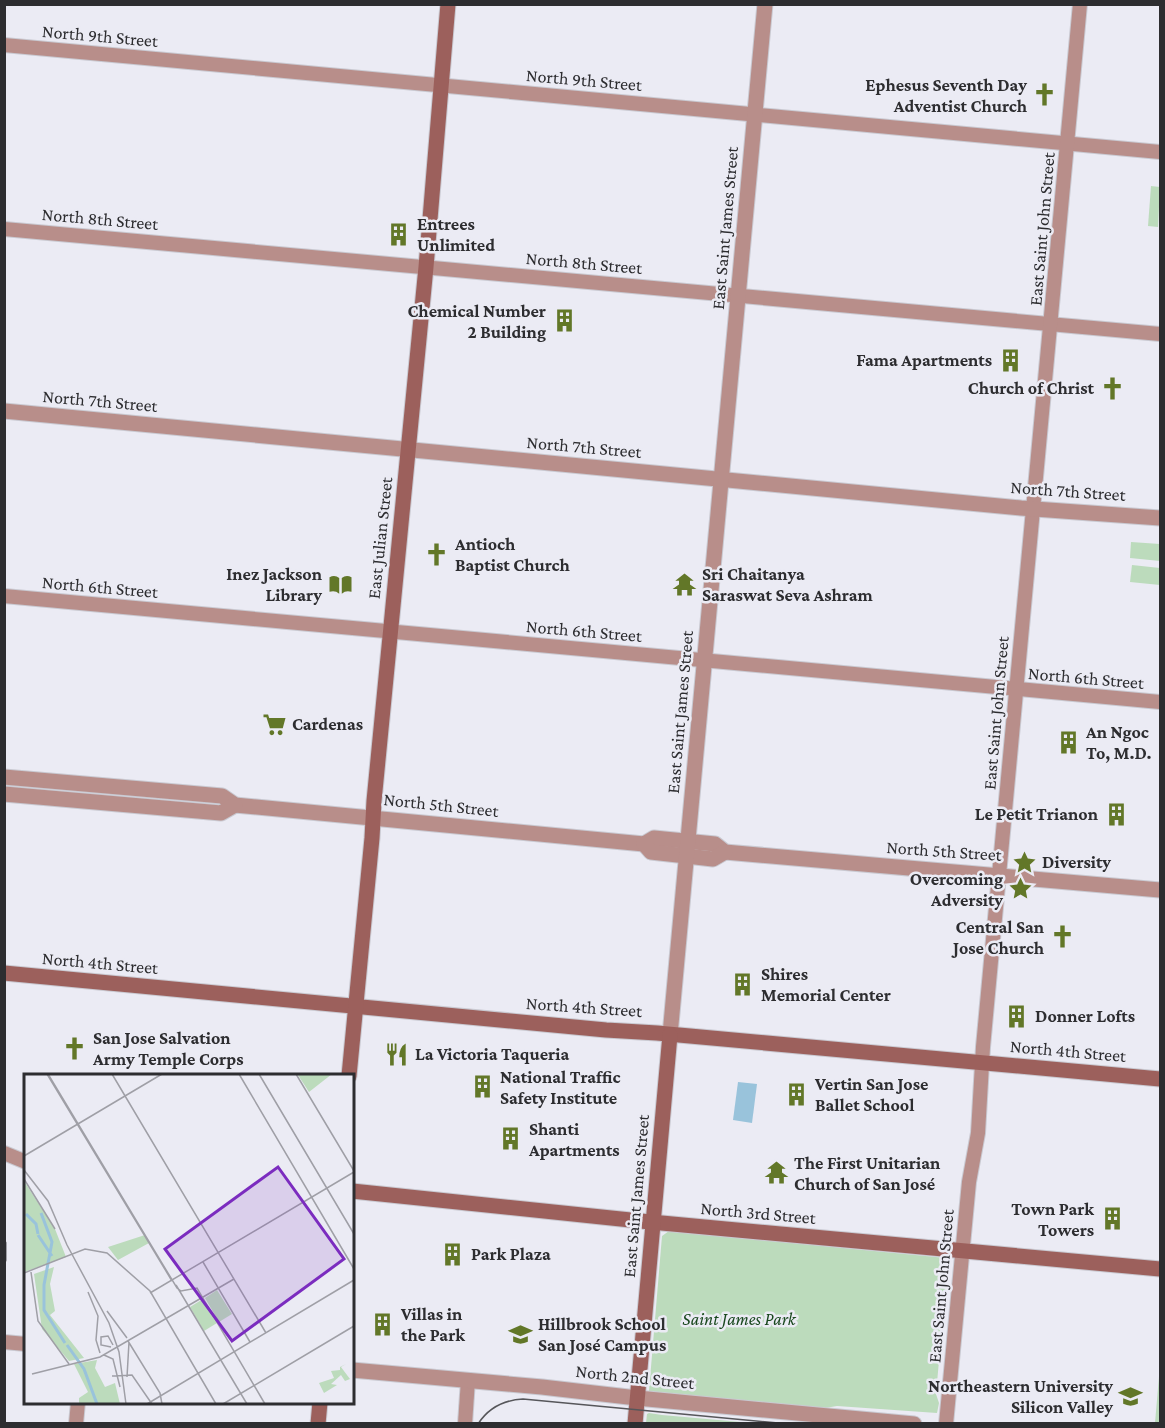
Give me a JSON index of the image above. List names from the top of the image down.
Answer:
{
  "streets": {
    "main road": [
      "East Saint James Street",
      "East Julian Street",
      "North 4th Street",
      "North 3rd Street"
    ],
    "street": [
      "North 9th Street",
      "North 8th Street",
      "East Saint John Street",
      "North 7th Street",
      "North 6th Street",
      "North 5th Street",
      "North 2nd Street"
    ]
  },
  "crossings": [
    ["North 9th Street", "East Saint James Street"],
    ["North 9th Street", "East Saint John Street"],
    ["North 9th Street", "East Julian Street"],
    ["North 8th Street", "East Saint James Street"],
    ["North 8th Street", "East Saint John Street"],
    ["North 8th Street", "East Julian Street"],
    ["East Saint James Street", "North 7th Street"],
    ["East Saint James Street", "North 6th Street"],
    ["East Saint James Street", "North 5th Street"],
    ["East Saint James Street", "North 4th Street"],
    ["East Saint James Street", "North 3rd Street"],
    ["East Saint James Street", "North 2nd Street"],
    ["East Saint John Street", "North 7th Street"],
    ["East Saint John Street", "North 6th Street"],
    ["East Saint John Street", "North 5th Street"],
    ["East Saint John Street", "North 4th Street"],
    ["East Saint John Street", "North 3rd Street"],
    ["North 7th Street", "East Julian Street"],
    ["East Julian Street", "North 6th Street"],
    ["East Julian Street", "North 5th Street"],
    ["East Julian Street", "North 4th Street"]
  ],
  "parks": ["Saint James Park"],
  "places": {
    "church": [
      "Ephesus Seventh Day Adventist Church",
      "Church of Christ",
      "Antioch Baptist Church",
      "Central San Jose Church",
      "San Jose Salvation Army Temple Corps"
    ],
    "building": [
      "Entrees Unlimited",
      "Chemical Number 2 Building",
      "Fama Apartments",
      "An Ngoc To, M.D.",
      "Le Petit Trianon",
      "Shires Memorial Center",
      "Donner Lofts",
      "National Traffic Safety Institute",
      "Vertin San Jose Ballet School",
      "Shanti Apartments",
      "Town Park Towers",
      "Park Plaza",
      "Villas in the Park"
    ],
    "library": ["Inez Jackson Library"],
    "temple": ["Sri Chaitanya Saraswat Seva Ashram", "The First Unitarian Church of San José"],
    "supermarket": ["Cardenas"],
    "place": ["Diversity", "Overcoming Adversity"],
    "restaurant": ["La Victoria Taqueria"],
    "school or university": ["Hillbrook School San José Campus", "Northeastern University Silicon Valley"]
  }
}
